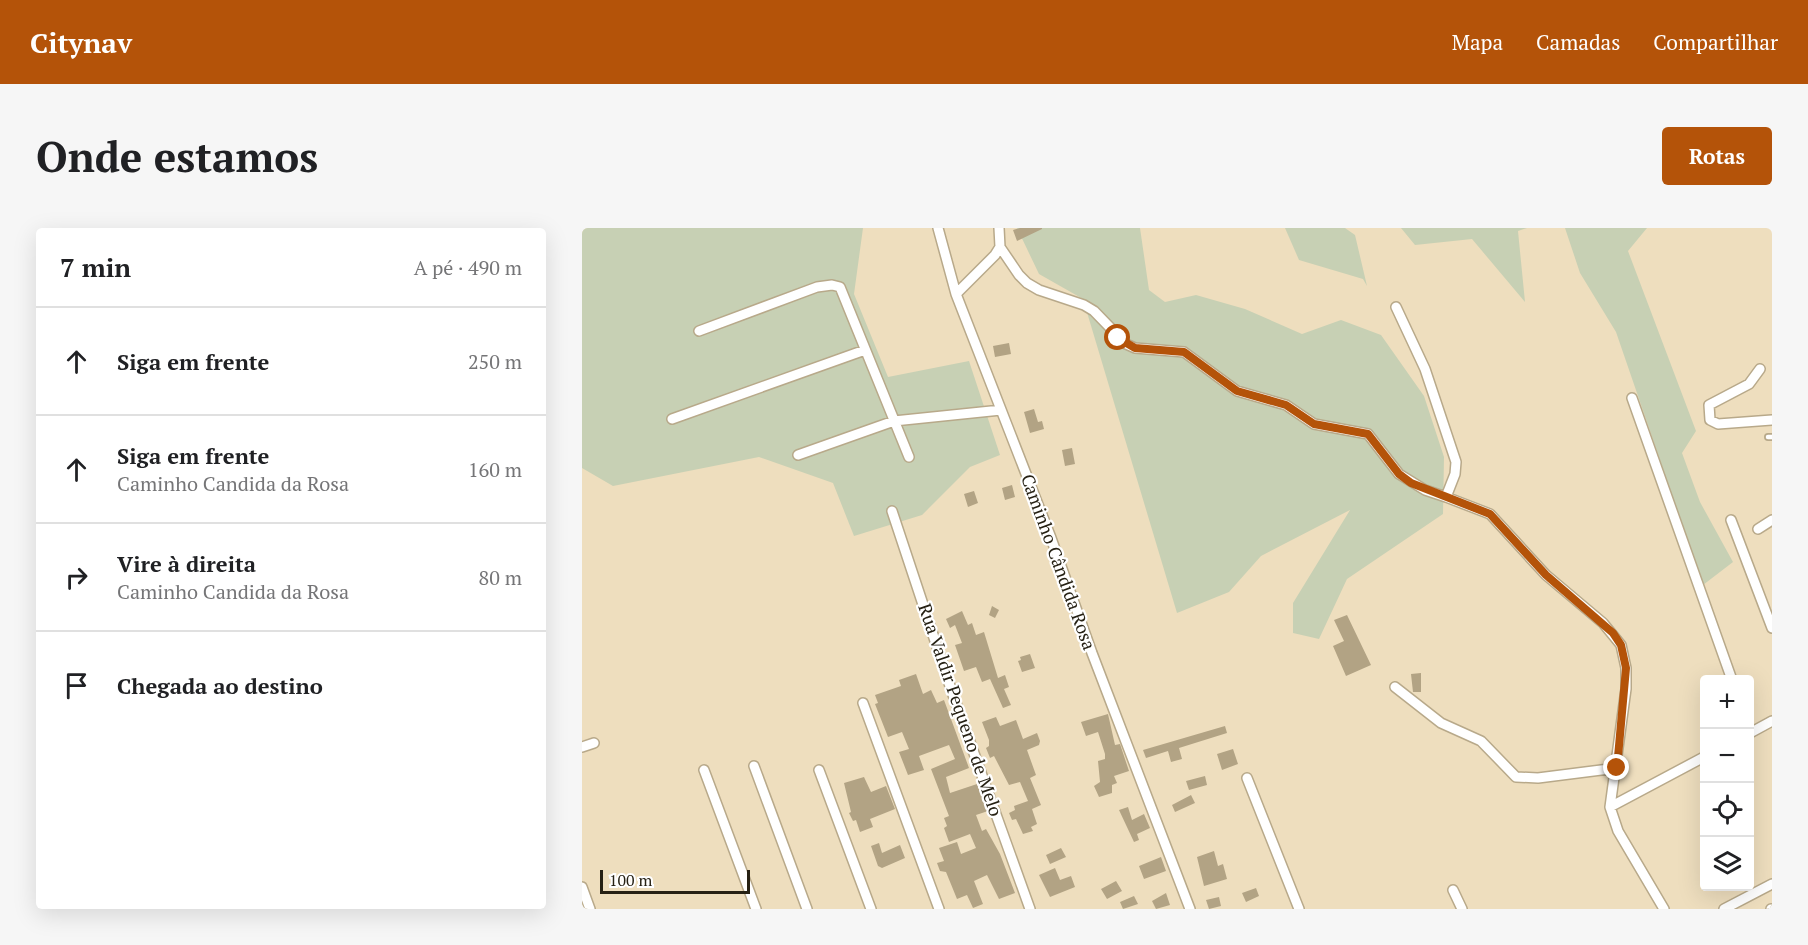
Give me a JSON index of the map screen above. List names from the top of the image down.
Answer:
{
  "streets": {
    "street": ["Caminho Cândida Rosa", "Rua Valdir Pequeno de Melo"]
  },
  "scale_bar": "100 m",
  "page": {
    "header": "Citynav",
    "nav": ["Mapa", "Camadas", "Compartilhar"],
    "buttons": "Rotas",
    "title": "Onde estamos",
    "heading": ["7 min", "A pé · 490 m"],
    "list": [
      ["Siga em frente", "250 m"],
      ["Siga em frente", "Caminho Candida da Rosa", "160 m"],
      ["Vire à direita", "Caminho Candida da Rosa", "80 m"],
      "Chegada ao destino"
    ],
    "map_buttons": ["+", "−"],
    "scale": "100 m"
  }
}
